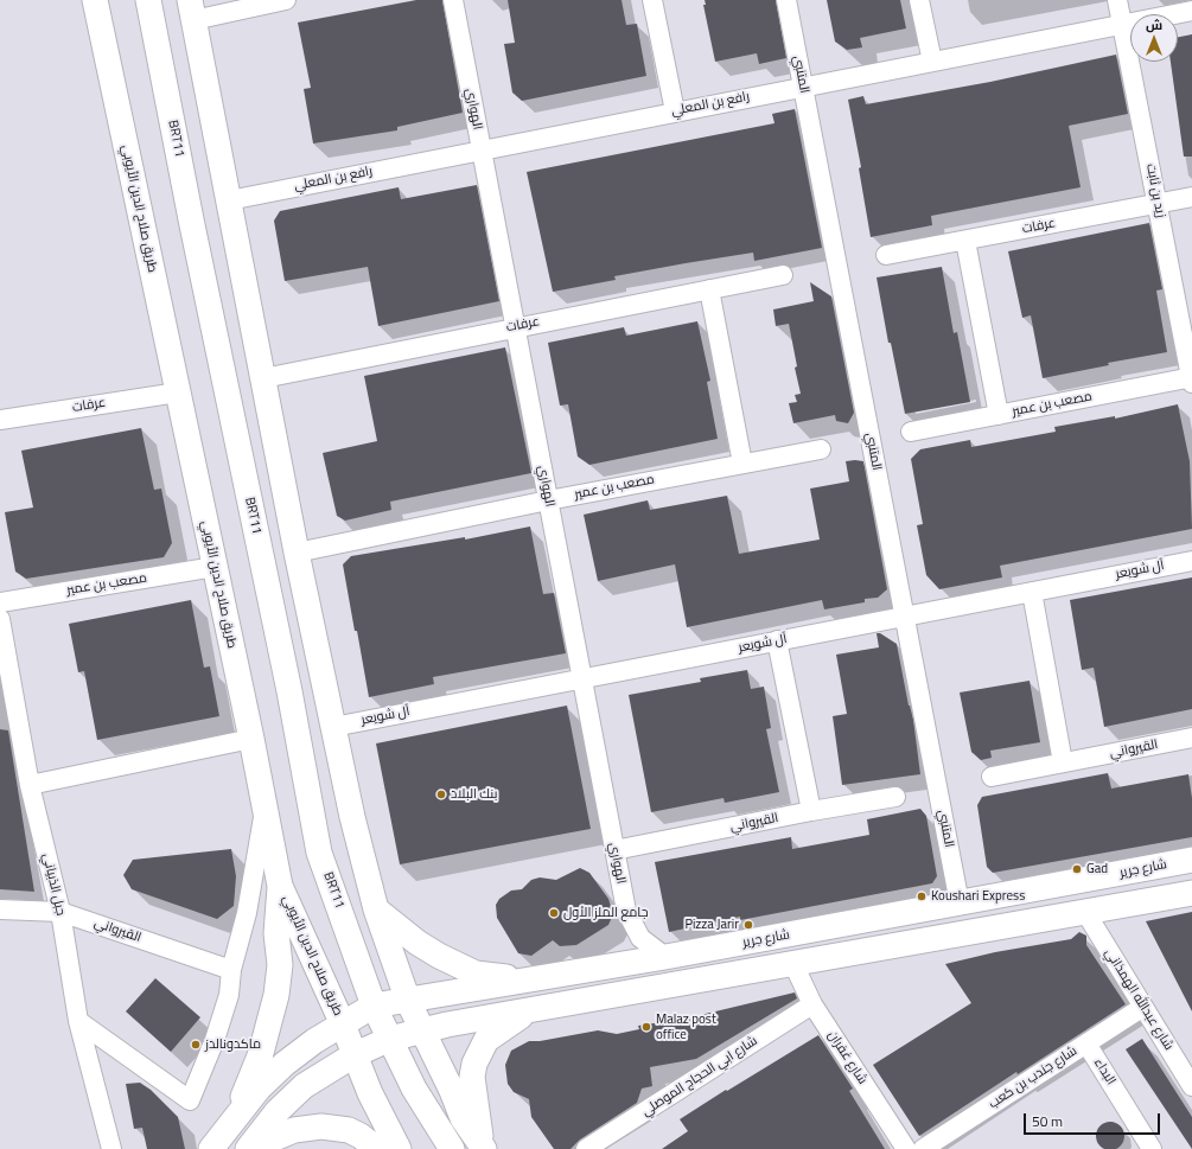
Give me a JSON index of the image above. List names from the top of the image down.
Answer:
{
  "streets": {
    "main road": ["BRT11", "طريق صلاح الدين الأيوبي", "شارع جرير"],
    "street": [
      "المتنبي",
      "رافع بن المعلي",
      "الهواري",
      "زيد بن ثابت",
      "عرفات",
      "مصعب بن عمير",
      "آل شويعر",
      "القيرواني",
      "جبل الذبياني",
      "شارع عبدالله الهمذاني",
      "شارع غفران",
      "البداء",
      "شارع ابي الحجاج الموصلي",
      "شارع جندب بن كعب"
    ]
  },
  "crossings": [
    ["المتنبي", "رافع بن المعلي"],
    ["المتنبي", "آل شويعر"],
    ["المتنبي", "شارع جرير"],
    ["رافع بن المعلي", "الهواري"],
    ["رافع بن المعلي", "زيد بن ثابت"],
    ["الهواري", "عرفات"],
    ["الهواري", "مصعب بن عمير"],
    ["الهواري", "آل شويعر"],
    ["الهواري", "القيرواني"],
    ["الهواري", "شارع جرير"],
    ["BRT11", "شارع جرير"],
    ["زيد بن ثابت", "عرفات"],
    ["زيد بن ثابت", "مصعب بن عمير"],
    ["طريق صلاح الدين الأيوبي", "عرفات"],
    ["طريق صلاح الدين الأيوبي", "مصعب بن عمير"],
    ["طريق صلاح الدين الأيوبي", "شارع جرير"],
    ["القيرواني", "جبل الذبياني"],
    ["شارع عبدالله الهمذاني", "شارع جندب بن كعب"],
    ["شارع غفران", "شارع ابي الحجاج الموصلي"],
    ["البداء", "شارع جندب بن كعب"]
  ],
  "places": [
    "بنك البلاد",
    "Gad",
    "Koushari Express",
    "جامع الملز الأول",
    "Pizza Jarir",
    "Malaz post office",
    "ماكدونالدز"
  ],
  "scale_bar": "50 m",
  "north": "top"
}
